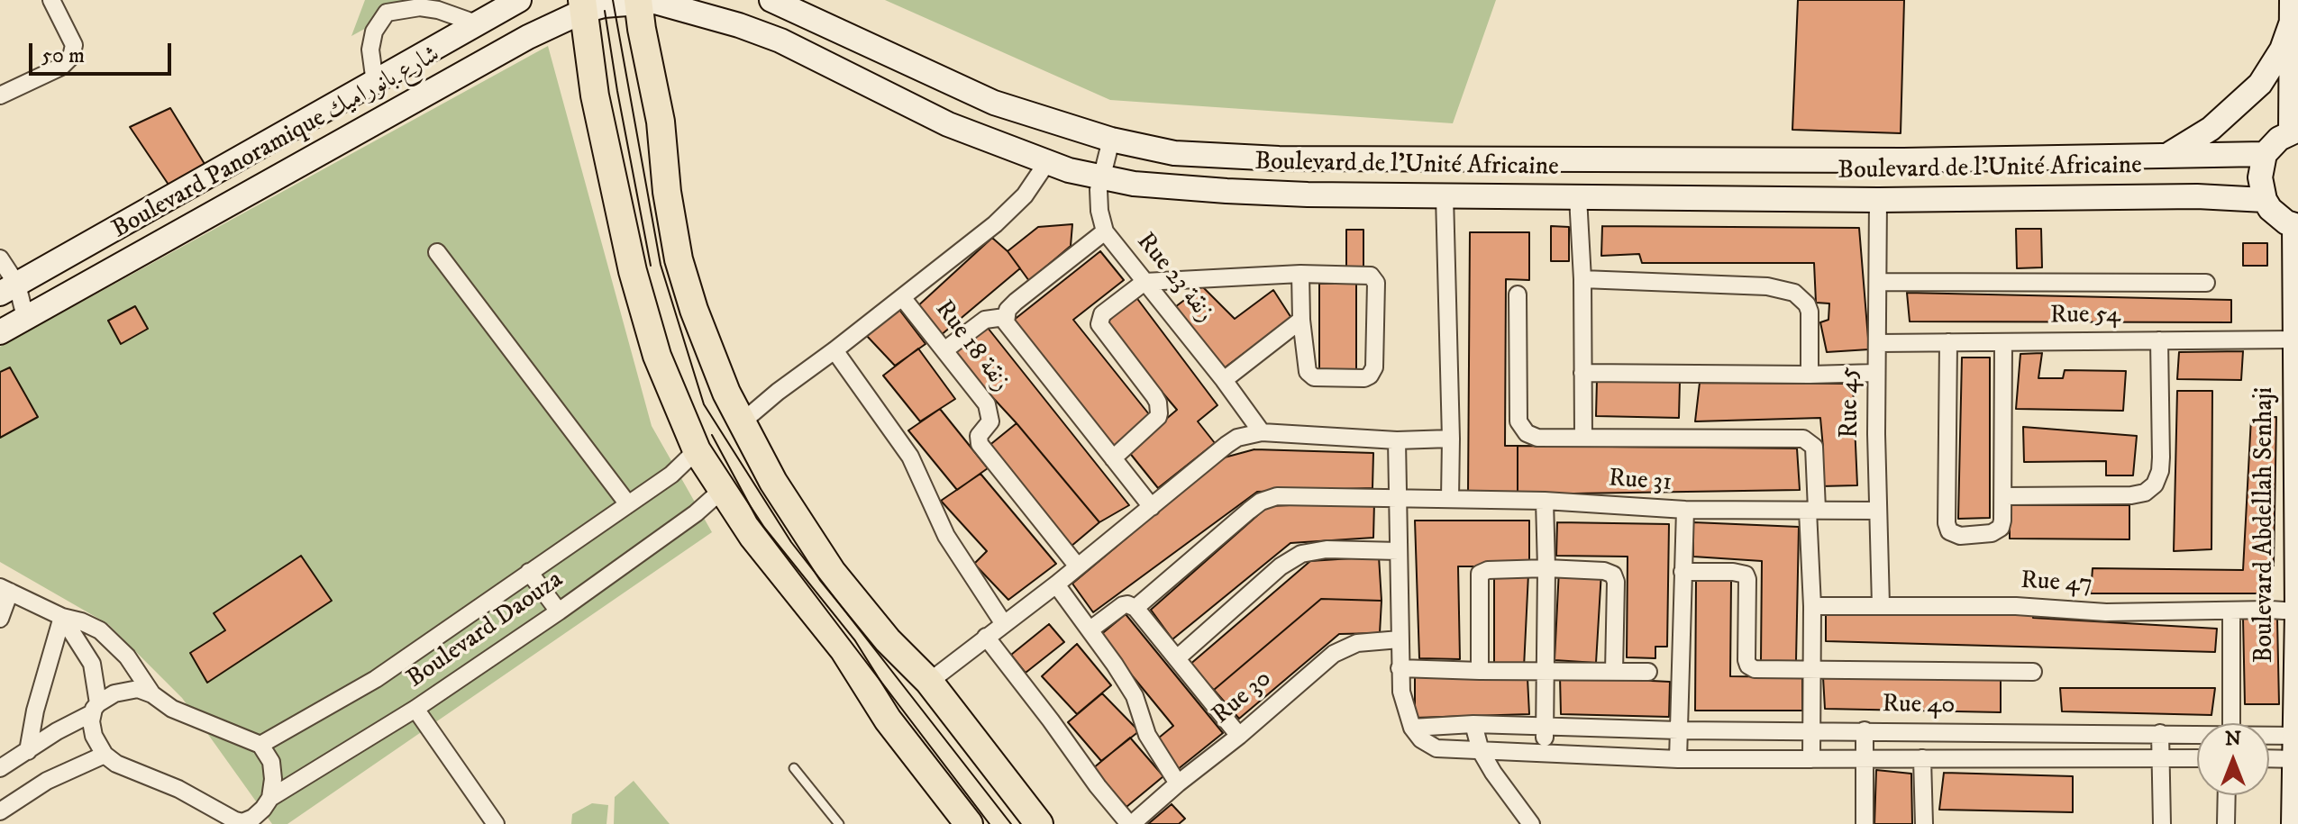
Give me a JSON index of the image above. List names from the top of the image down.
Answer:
{
  "streets": {
    "main road": ["Boulevard Panoramique شارع بانوراميك", "Boulevard de l'Unité Africaine", "Boulevard Abdellah Senhaji"],
    "street": [
      "Rue 23 زنقة",
      "Rue 54",
      "Rue 18 زنقة",
      "Rue 45",
      "Rue 31",
      "Rue 47",
      "Boulevard Daouza",
      "Rue 30",
      "Rue 40"
    ]
  },
  "crossings": [
    ["Boulevard Panoramique شارع بانوراميك", "Boulevard de l'Unité Africaine"],
    ["Boulevard de l'Unité Africaine", "Rue 23 زنقة"],
    ["Boulevard de l'Unité Africaine", "Rue 45"],
    ["Rue 54", "Rue 45"],
    ["Rue 54", "Boulevard Abdellah Senhaji"],
    ["Rue 45", "Rue 31"],
    ["Rue 45", "Rue 47"],
    ["Boulevard Abdellah Senhaji", "Rue 47"],
    ["Boulevard Abdellah Senhaji", "Rue 40"]
  ],
  "scale_bar": "50 m",
  "north": "top"
}
